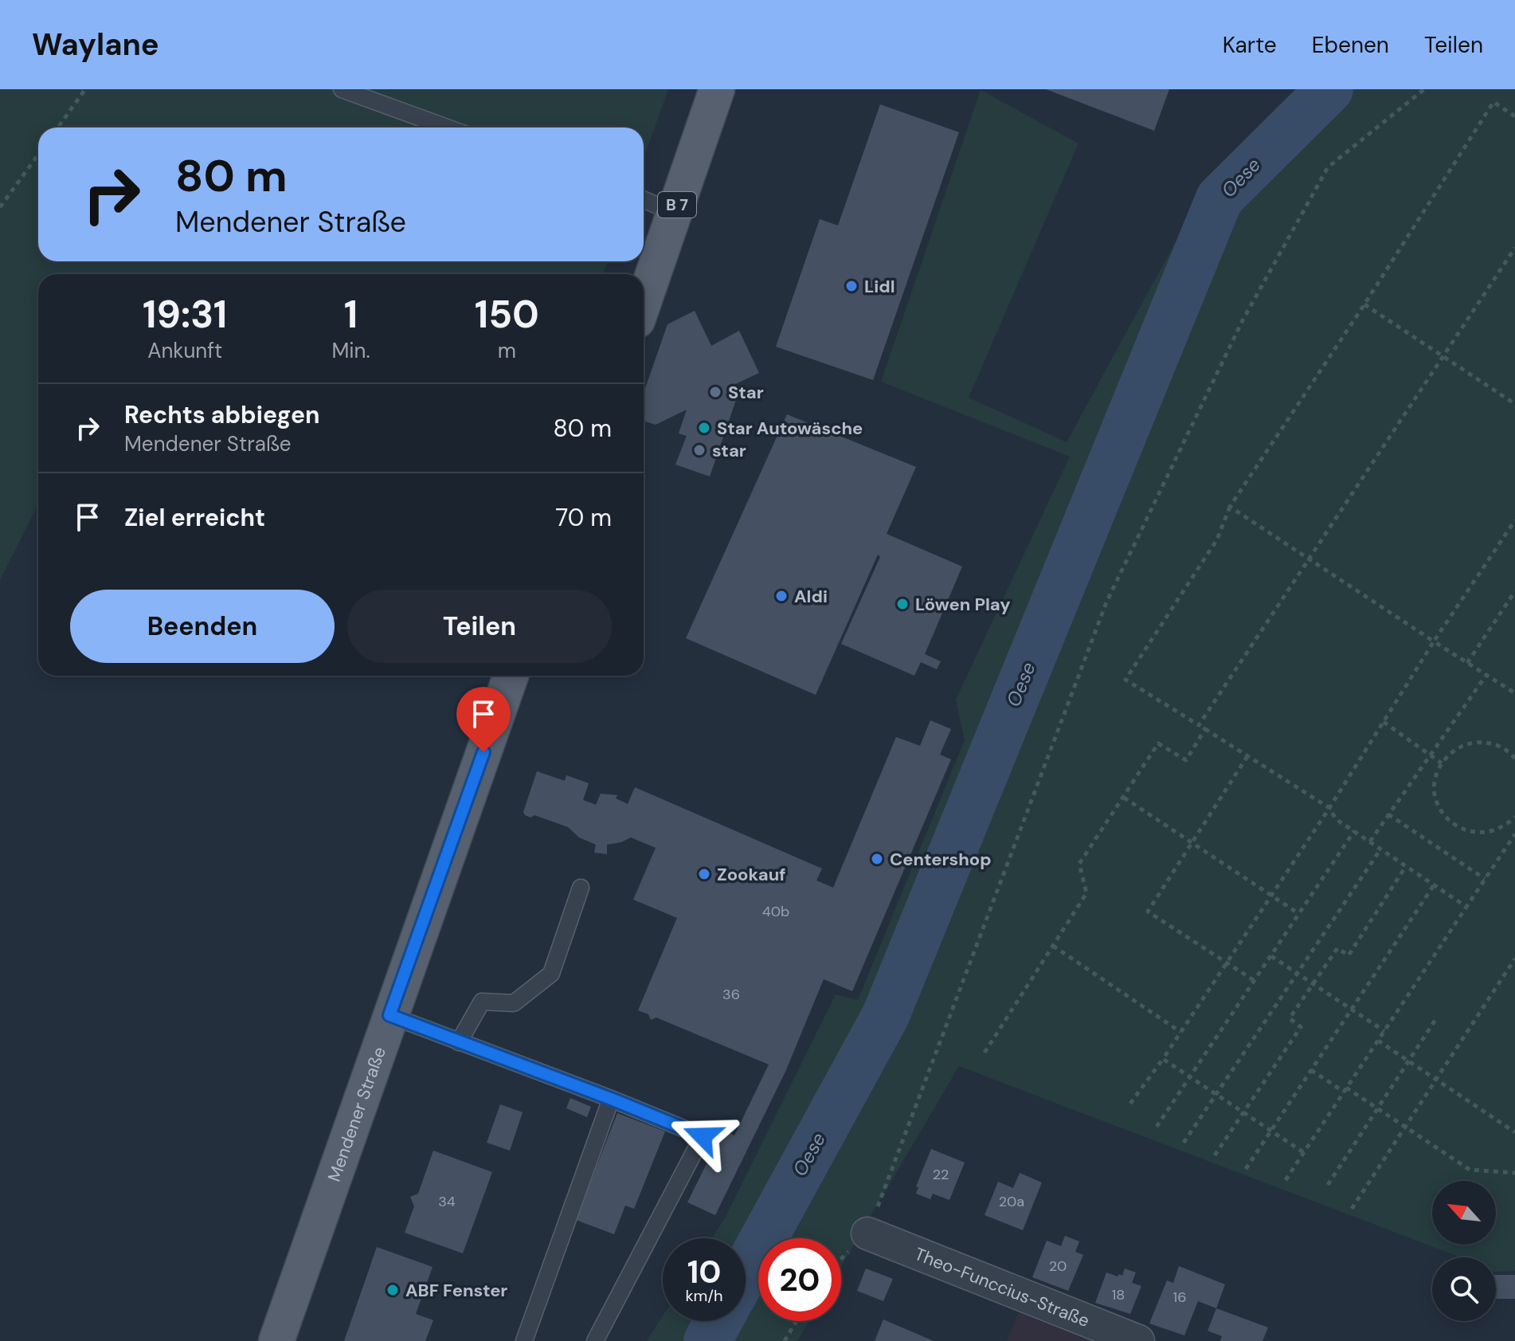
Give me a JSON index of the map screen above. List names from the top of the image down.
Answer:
{
  "streets": {
    "main road": ["B 7", "Mendener Straße"],
    "street": ["Theo-Funccius-Straße"]
  },
  "water": ["Oese"],
  "places": [
    "Lidl",
    "Star",
    "Star Autowäsche",
    "star",
    "Aldi",
    "Löwen Play",
    "Centershop",
    "Zookauf",
    "ABF Fenster"
  ],
  "house_numbers": [
    "40b",
    "36",
    "22",
    "34",
    "20a",
    "20",
    "18",
    "16"
  ],
  "north": "top left",
  "page": {
    "header": "Waylane",
    "nav": ["Karte", "Ebenen", "Teilen"],
    "turn": ["80 m", "Mendener Straße"],
    "eta": [
      "19:31",
      "Ankunft",
      "1",
      "Min.",
      "150",
      "m"
    ],
    "list": [
      {
        "name": "Rechts abbiegen",
        "note": "Mendener Straße",
        "value": "80 m"
      },
      {
        "name": "Ziel erreicht",
        "value": "70 m"
      }
    ],
    "buttons": ["Beenden", "Teilen"],
    "speed": "10 km/h",
    "limit": "20"
  }
}
